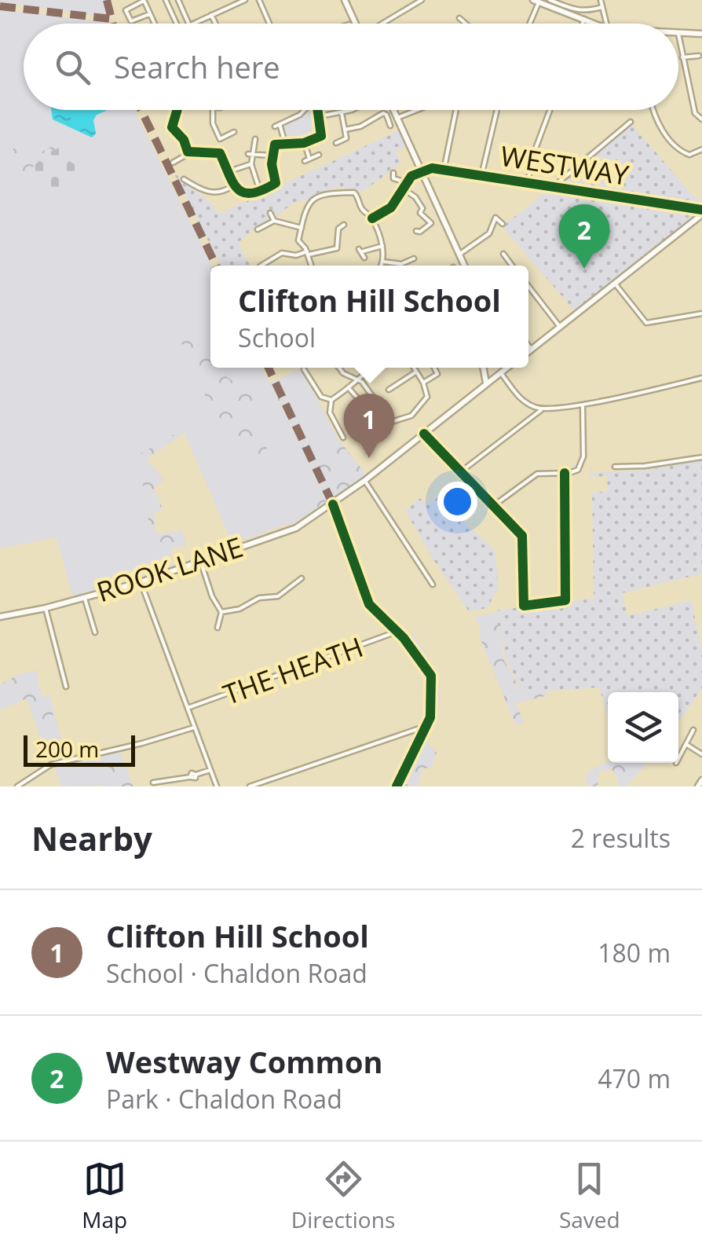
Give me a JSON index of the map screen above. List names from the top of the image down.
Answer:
{
  "streets": {
    "main road": ["ROOK LANE"],
    "street": ["WESTWAY", "THE HEATH"]
  },
  "scale_bar": "200 m",
  "page": {
    "search": "Search here",
    "pins": ["2", "1"],
    "popup": ["Clifton Hill School", "School"],
    "scale": "200 m",
    "heading": ["Nearby", "2 results"],
    "list": [
      {
        "mark": "1",
        "name": "Clifton Hill School",
        "note": "School · Chaldon Road",
        "value": "180 m"
      },
      {
        "mark": "2",
        "name": "Westway Common",
        "note": "Park · Chaldon Road",
        "value": "470 m"
      }
    ],
    "nav": ["Map", "Directions", "Saved"]
  }
}
